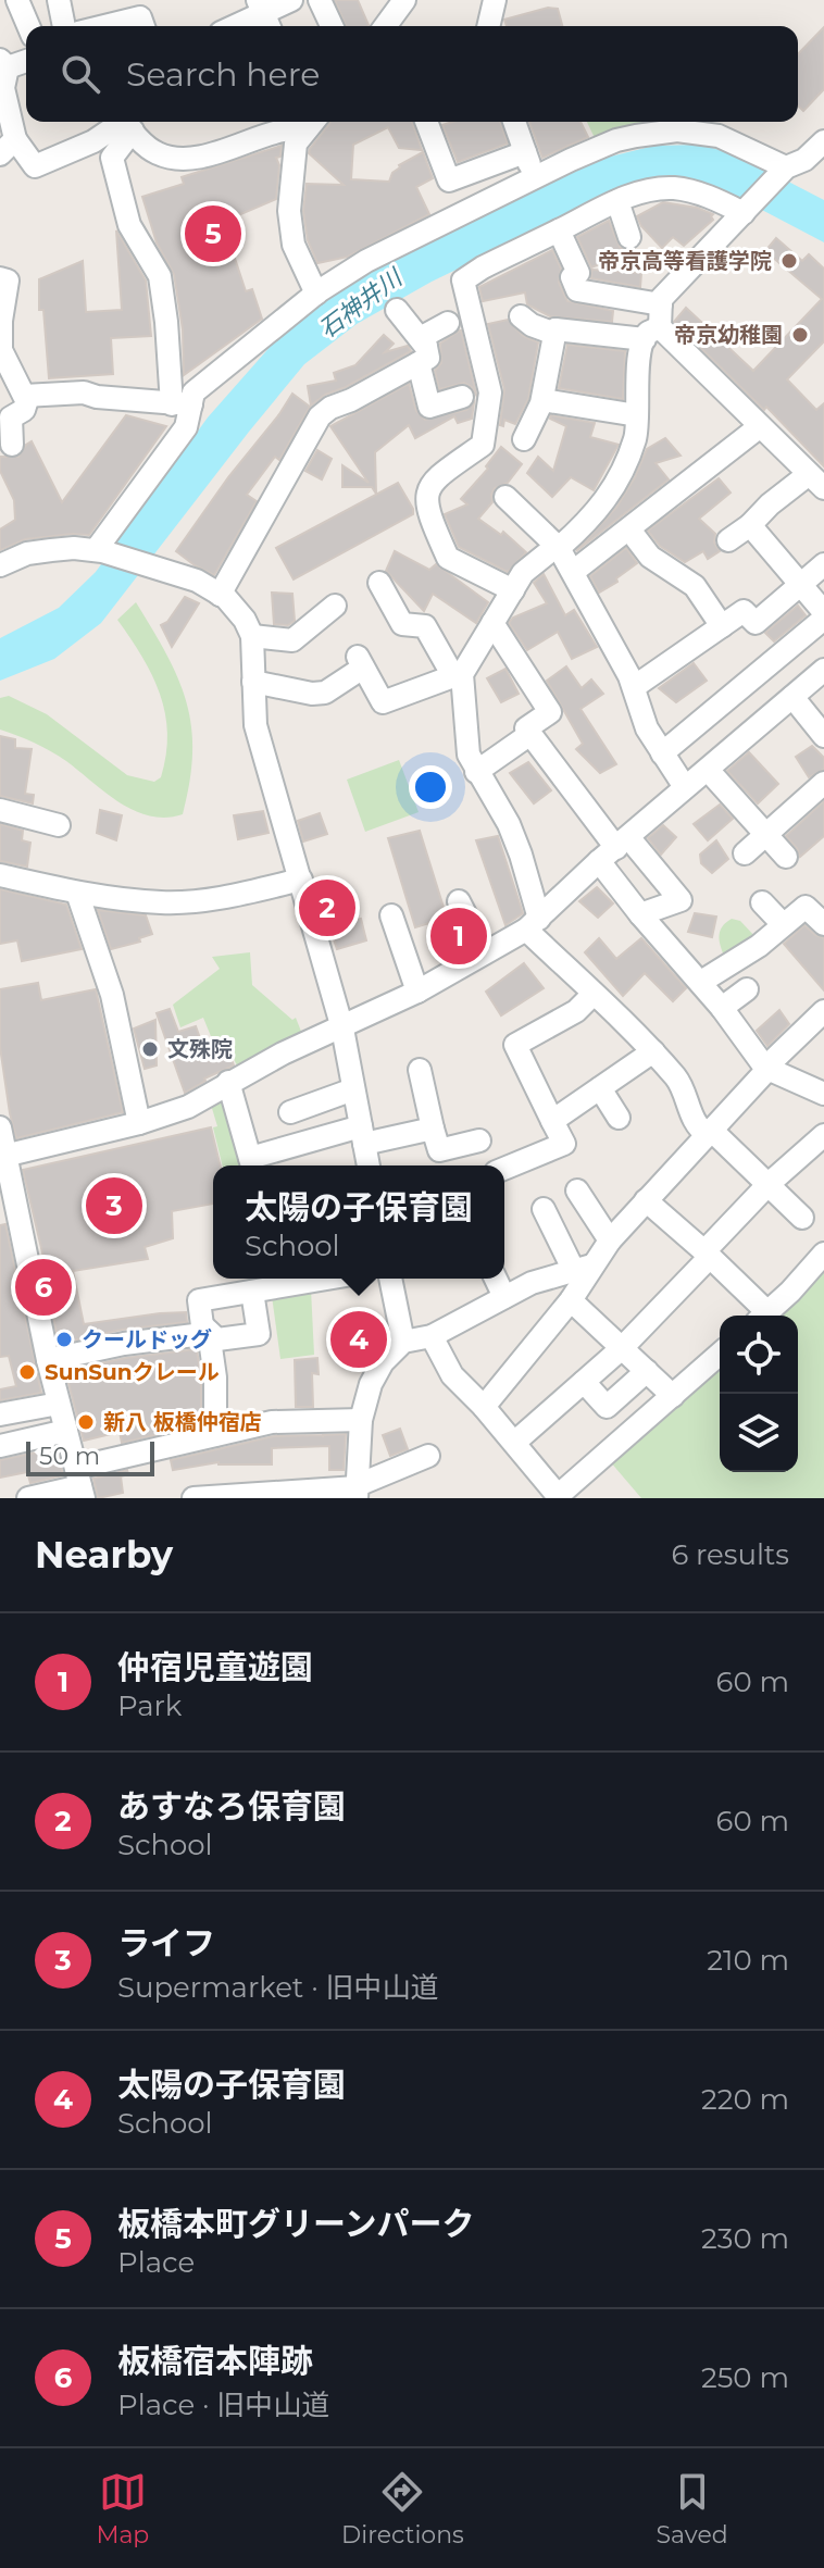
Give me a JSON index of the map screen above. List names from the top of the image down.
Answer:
{
  "water": ["石神井川"],
  "places": [
    "帝京高等看護学院",
    "帝京幼稚園",
    "文殊院",
    "クールドッグ",
    "SunSunクレール",
    "新八 板橋仲宿店"
  ],
  "scale_bar": "50 m",
  "page": {
    "search": "Search here",
    "pins": [
      "5",
      "2",
      "1",
      "3",
      "6",
      "4"
    ],
    "popup": ["太陽の子保育園", "School"],
    "scale": "50 m",
    "heading": ["Nearby", "6 results"],
    "list": [
      {
        "mark": "1",
        "name": "仲宿児童遊園",
        "note": "Park",
        "value": "60 m"
      },
      {
        "mark": "2",
        "name": "あすなろ保育園",
        "note": "School",
        "value": "60 m"
      },
      {
        "mark": "3",
        "name": "ライフ",
        "note": "Supermarket · 旧中山道",
        "value": "210 m"
      },
      {
        "mark": "4",
        "name": "太陽の子保育園",
        "note": "School",
        "value": "220 m"
      },
      {
        "mark": "5",
        "name": "板橋本町グリーンパーク",
        "note": "Place",
        "value": "230 m"
      },
      {
        "mark": "6",
        "name": "板橋宿本陣跡",
        "note": "Place · 旧中山道",
        "value": "250 m"
      }
    ],
    "nav": ["Map", "Directions", "Saved"]
  }
}
